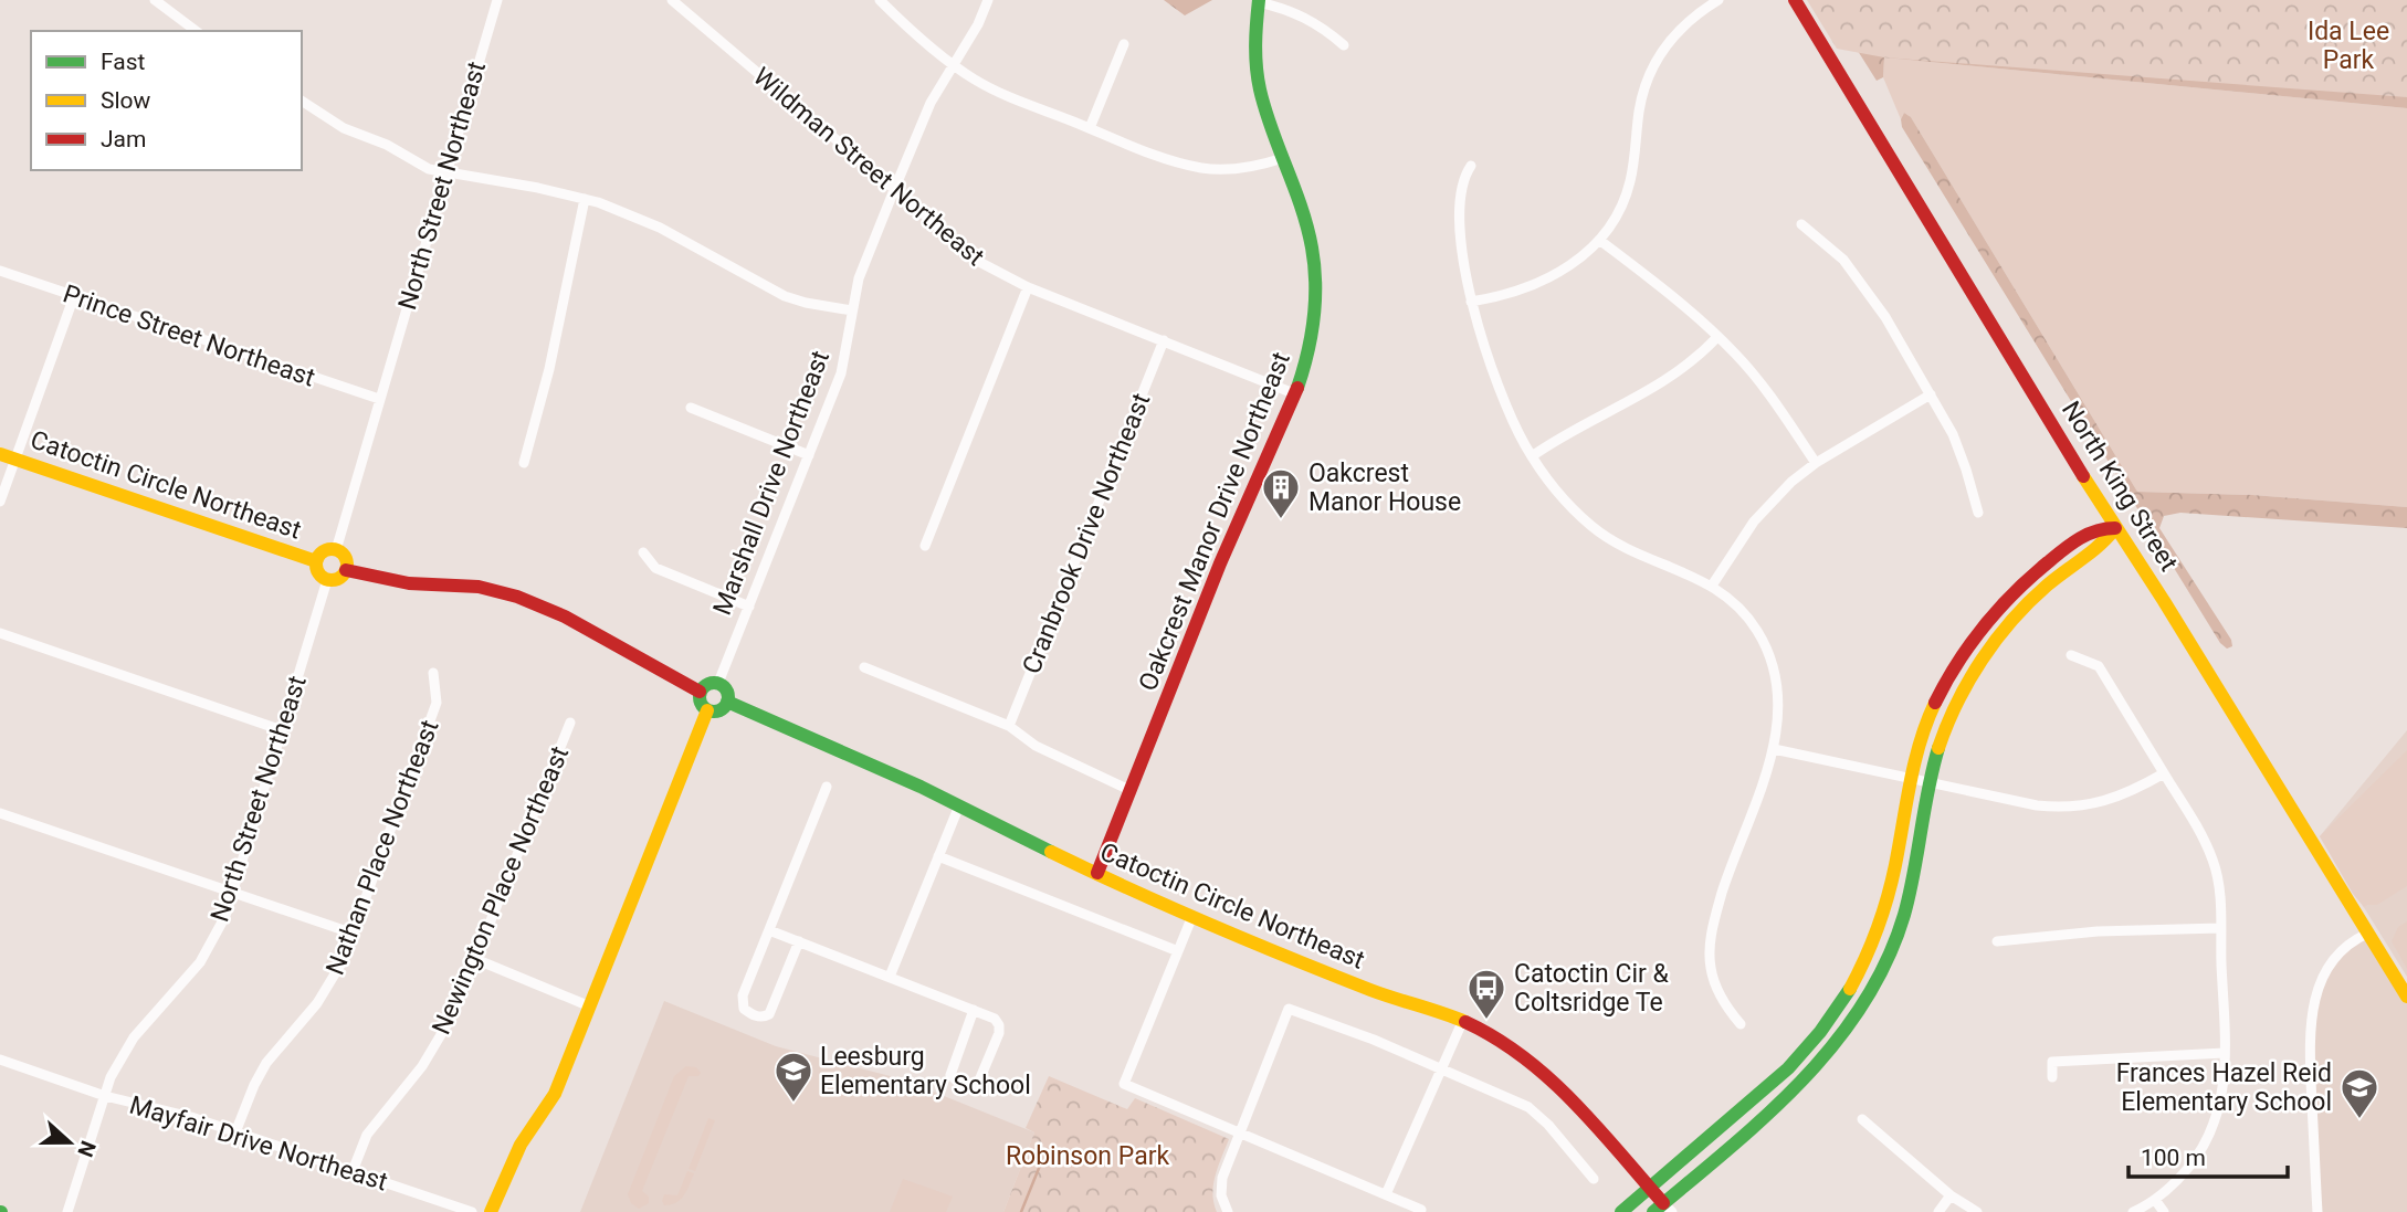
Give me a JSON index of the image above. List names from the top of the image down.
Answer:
{
  "streets": {
    "street": [
      "Wildman Street Northeast",
      "North Street Northeast",
      "Prince Street Northeast",
      "Marshall Drive Northeast",
      "Catoctin Circle Northeast",
      "North King Street",
      "Oakcrest Manor Drive Northeast",
      "Cranbrook Drive Northeast",
      "Nathan Place Northeast",
      "Newington Place Northeast",
      "Mayfair Drive Northeast"
    ]
  },
  "crossings": [
    ["Wildman Street Northeast", "Marshall Drive Northeast"],
    ["Wildman Street Northeast", "Oakcrest Manor Drive Northeast"],
    ["Wildman Street Northeast", "Cranbrook Drive Northeast"],
    ["North Street Northeast", "Prince Street Northeast"],
    ["North Street Northeast", "Catoctin Circle Northeast"],
    ["North Street Northeast", "Mayfair Drive Northeast"],
    ["Marshall Drive Northeast", "Catoctin Circle Northeast"],
    ["Catoctin Circle Northeast", "Oakcrest Manor Drive Northeast"],
    ["Nathan Place Northeast", "Mayfair Drive Northeast"],
    ["Newington Place Northeast", "Mayfair Drive Northeast"]
  ],
  "parks": ["Ida Lee Park", "Robinson Park"],
  "places": {
    "building": ["Oakcrest Manor House"],
    "bus stop": ["Catoctin Cir & Coltsridge Te"],
    "school or university": ["Leesburg Elementary School", "Frances Hazel Reid Elementary School"]
  },
  "legend": ["Fast", "Slow", "Jam"],
  "scale_bar": "100 m",
  "north": "right"
}
